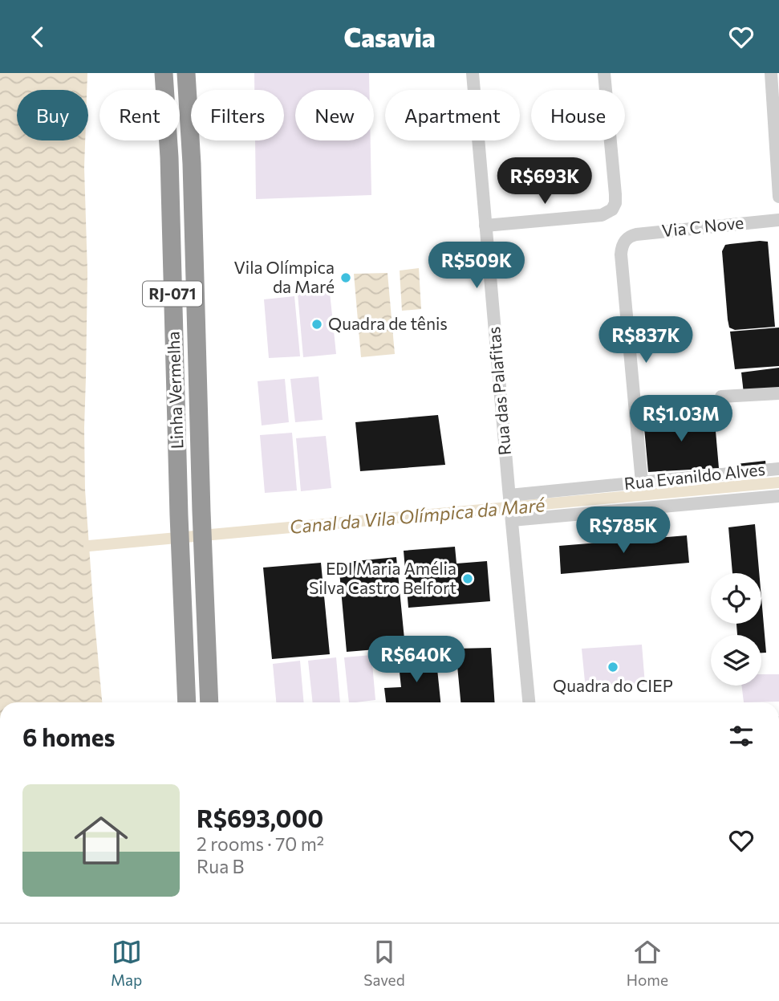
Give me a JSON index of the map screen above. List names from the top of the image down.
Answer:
{
  "streets": {
    "highway": ["RJ-071", "Linha Vermelha"],
    "street": ["Via C Nove", "Rua das Palafitas", "Rua Evanildo Alves"]
  },
  "crossings": [
    ["Via C Nove", "Rua Evanildo Alves"],
    ["Rua das Palafitas", "Rua Evanildo Alves"]
  ],
  "water": ["Canal da Vila Olímpica da Maré"],
  "places": [
    "Vila Olímpica da Maré",
    "Quadra de tênis",
    "EDI Maria Amélia Silva Castro Belfort",
    "Quadra do CIEP"
  ],
  "page": {
    "header": "Casavia",
    "chip": [
      "Buy",
      "Rent",
      "Filters",
      "New",
      "Apartment",
      "House"
    ],
    "price": [
      "R$693K",
      "R$509K",
      "R$837K",
      "R$1.03M",
      "R$785K",
      "R$640K"
    ],
    "heading": "6 homes",
    "list": [
      {
        "name": "R$693,000",
        "note": "2 rooms · 70 m² · Rua B"
      }
    ],
    "tabs": ["Map", "Saved", "Home"]
  }
}
